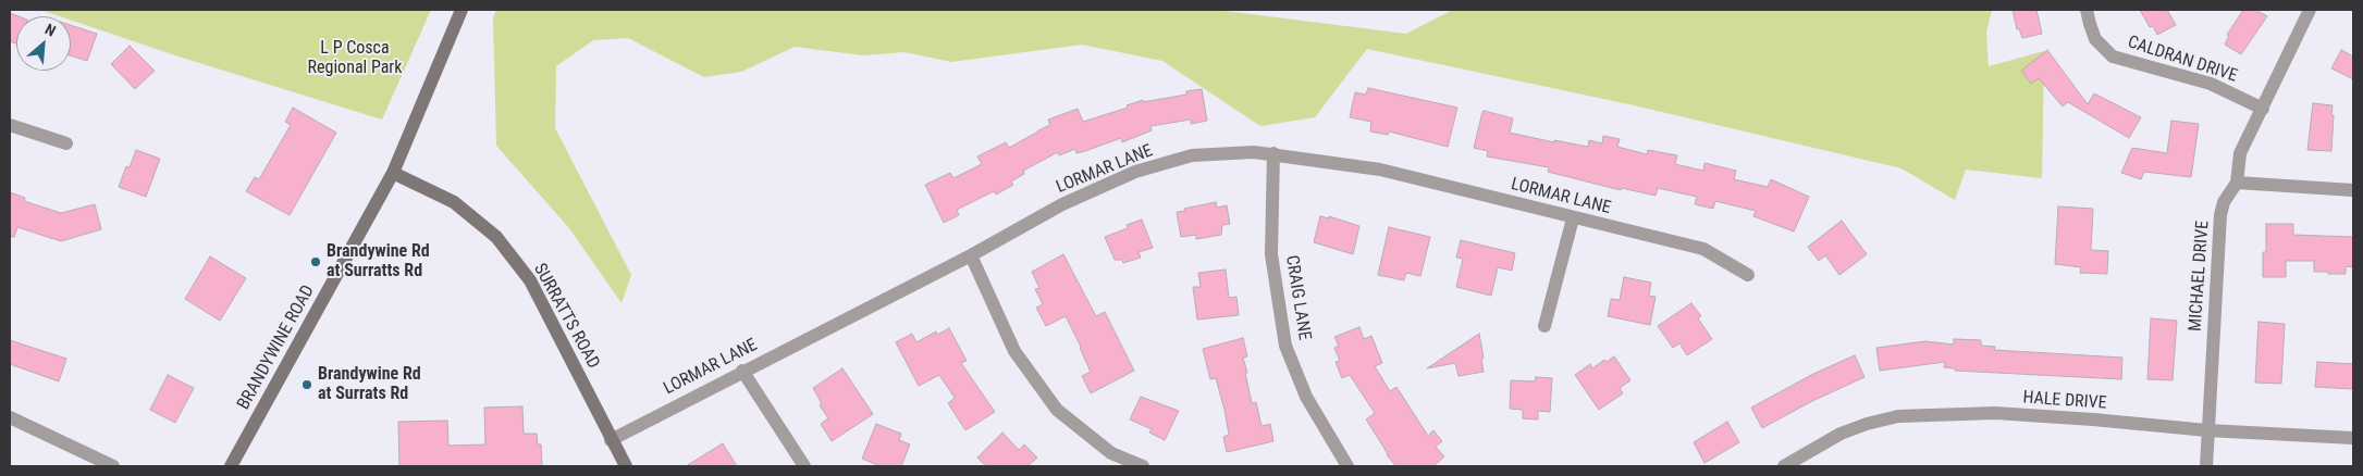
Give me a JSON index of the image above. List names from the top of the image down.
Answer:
{
  "streets": {
    "main road": ["SURRATTS ROAD", "BRANDYWINE ROAD"],
    "street": [
      "CALDRAN DRIVE",
      "LORMAR LANE",
      "MICHAEL DRIVE",
      "CRAIG LANE",
      "HALE DRIVE"
    ]
  },
  "crossings": [
    ["CALDRAN DRIVE", "MICHAEL DRIVE"],
    ["LORMAR LANE", "CRAIG LANE"],
    ["LORMAR LANE", "SURRATTS ROAD"],
    ["MICHAEL DRIVE", "HALE DRIVE"],
    ["SURRATTS ROAD", "BRANDYWINE ROAD"]
  ],
  "parks": ["L P Cosca Regional Park"],
  "places": ["Brandywine Rd at Surratts Rd", "Brandywine Rd at Surrats Rd"],
  "north": "top right"
}
